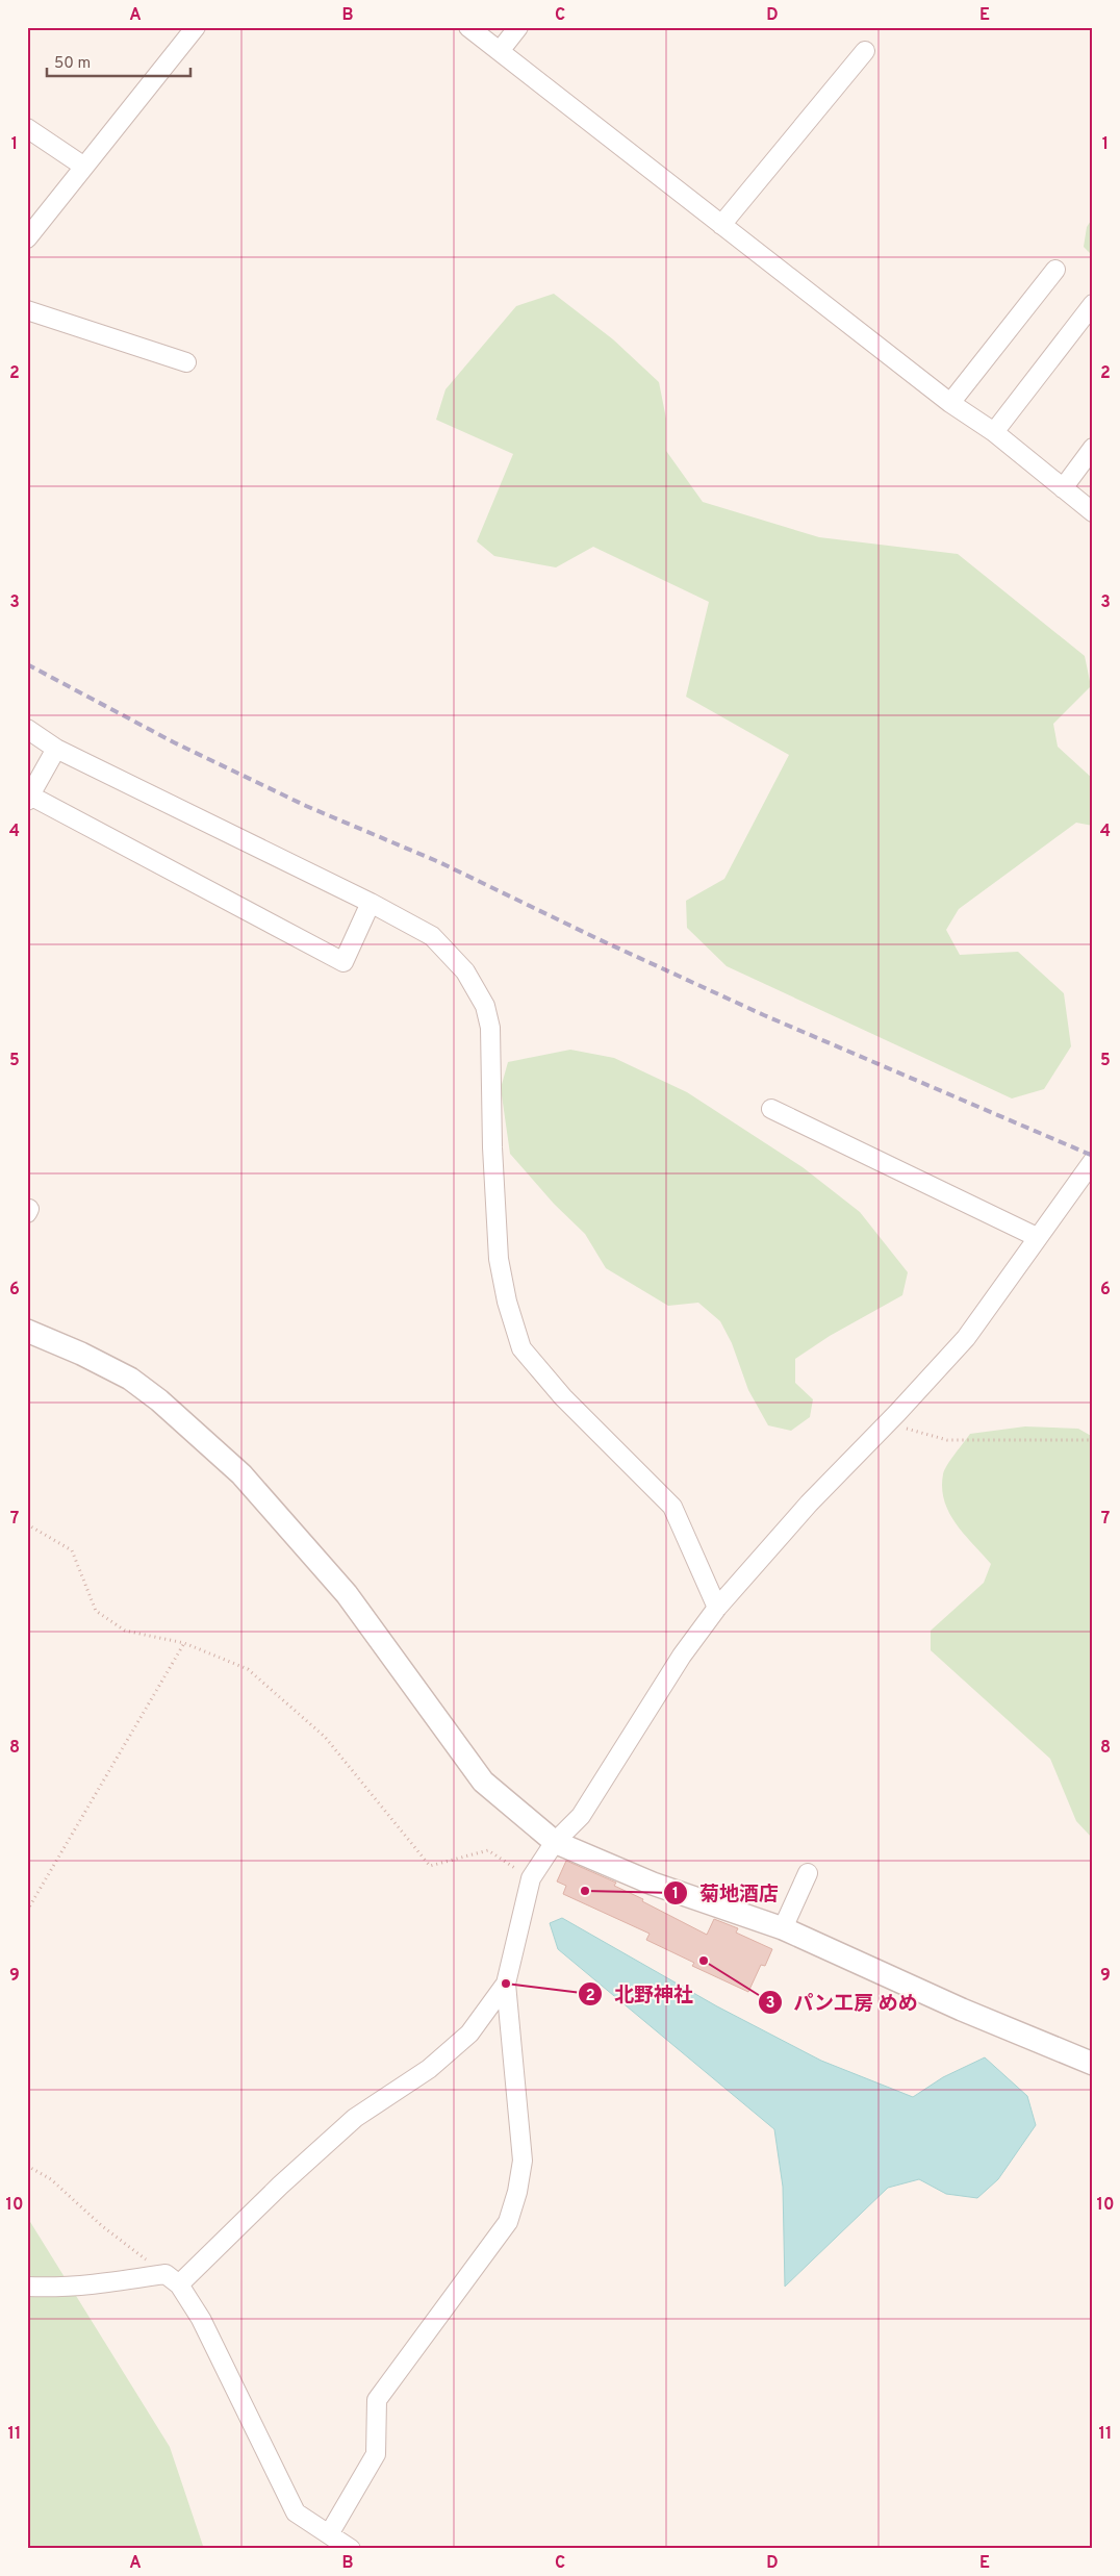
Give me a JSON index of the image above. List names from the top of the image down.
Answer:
{
  "places": ["菊地酒店", "パン工房 めめ", "北野神社"],
  "scale_bar": "50 m",
  "grid": {
    "columns": [
      "A",
      "B",
      "C",
      "D",
      "E"
    ],
    "rows": [
      "1",
      "2",
      "3",
      "4",
      "5",
      "6",
      "7",
      "8",
      "9",
      "10",
      "11"
    ]
  }
}
